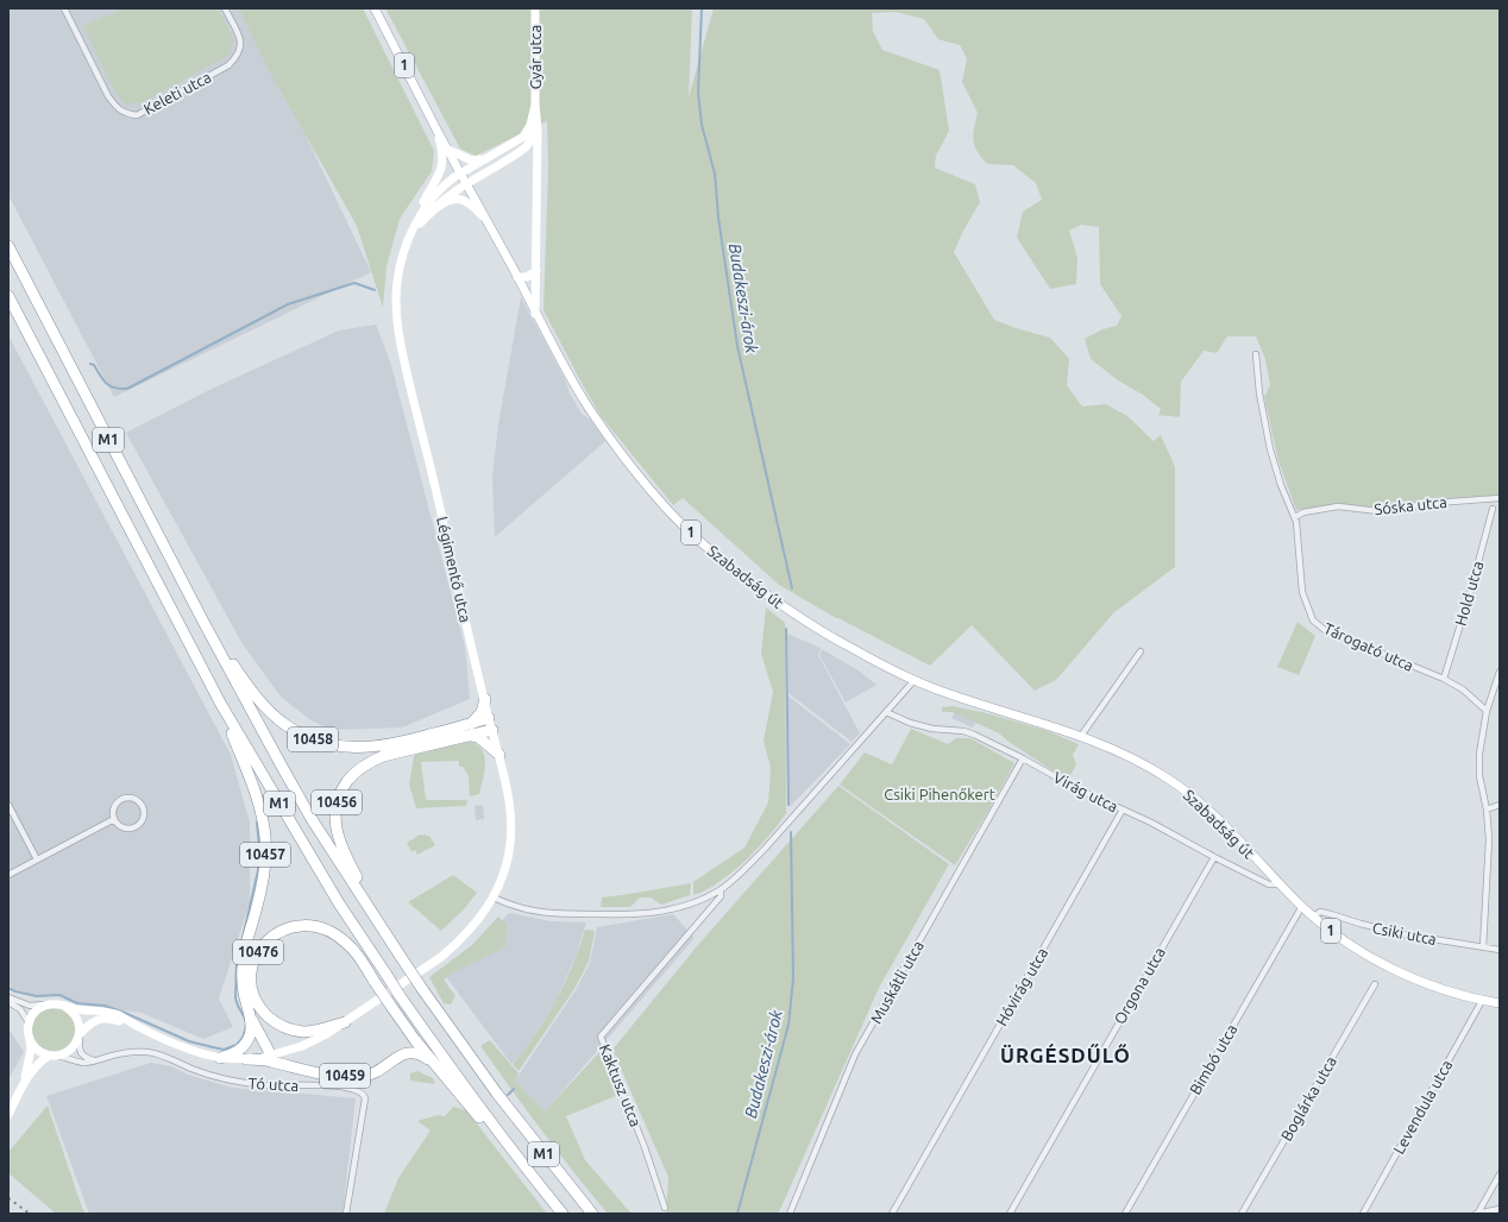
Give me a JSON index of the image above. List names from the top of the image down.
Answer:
{
  "streets": {
    "highway": [
      "M1",
      "10458",
      "10456",
      "10457",
      "10476",
      "10459"
    ],
    "main road": [
      "Gyár utca",
      "1",
      "Légimentő utca",
      "Szabadság út"
    ],
    "street": [
      "Keleti utca",
      "Sóska utca",
      "Hold utca",
      "Tárogató utca",
      "Virág utca",
      "Csiki utca",
      "Muskátli utca",
      "Orgona utca",
      "Hóvirág utca",
      "Bimbó utca",
      "Tó utca",
      "Kaktusz utca",
      "Boglárka utca",
      "Levendula utca"
    ]
  },
  "crossings": [
    ["Gyár utca", "1"],
    ["Gyár utca", "Légimentő utca"],
    ["Gyár utca", "Szabadság út"],
    ["1", "Légimentő utca"],
    ["1", "Szabadság út"],
    ["M1", "10458"],
    ["M1", "10456"],
    ["M1", "10457"],
    ["M1", "10476"],
    ["Sóska utca", "Tárogató utca"],
    ["Légimentő utca", "10458"],
    ["Légimentő utca", "10456"],
    ["Légimentő utca", "10457"],
    ["Légimentő utca", "10476"],
    ["Légimentő utca", "10459"],
    ["Szabadság út", "Virág utca"],
    ["Szabadság út", "Csiki utca"],
    ["Szabadság út", "Bimbó utca"],
    ["Szabadság út", "Levendula utca"],
    ["Hold utca", "Tárogató utca"],
    ["Virág utca", "Muskátli utca"],
    ["Virág utca", "Orgona utca"],
    ["Virág utca", "Hóvirág utca"],
    ["10476", "10459"]
  ],
  "districts": ["ÜRGÉSDŰLŐ"],
  "water": ["Budakeszi-árok"],
  "parks": ["Csiki Pihenőkert"]
}
